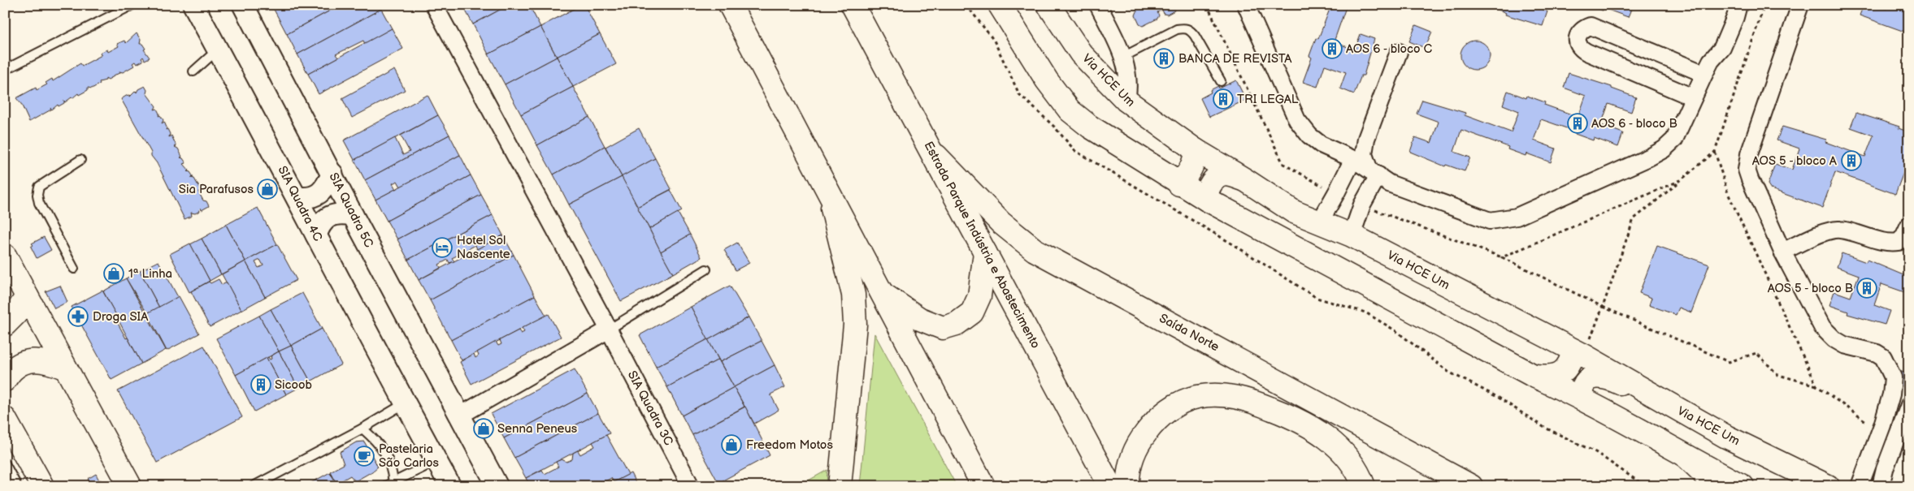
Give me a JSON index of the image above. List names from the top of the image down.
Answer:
{
  "streets": {
    "main road": ["Via HCE Um", "Estrada Parque Indústria e Abastecimento", "Saída Norte"],
    "street": ["SIA Quadra 4C", "SIA Quadra 5C", "SIA Quadra 3C"]
  },
  "crossings": [
    ["Estrada Parque Indústria e Abastecimento", "Saída Norte"]
  ],
  "places": {
    "building": [
      "AOS 6 - bloco C",
      "BANCA DE REVISTA",
      "TRI LEGAL",
      "AOS 6 - bloco B",
      "AOS 5 - bloco A",
      "AOS 5 - bloco B",
      "Sicoob"
    ],
    "shop": [
      "Sia Parafusos",
      "1ª Linha",
      "Senna Peneus",
      "Freedom Motos"
    ],
    "hotel": ["Hotel Sol Nascente"],
    "pharmacy": ["Droga SIA"],
    "cafe": ["Pastelaria São Carlos"]
  }
}
